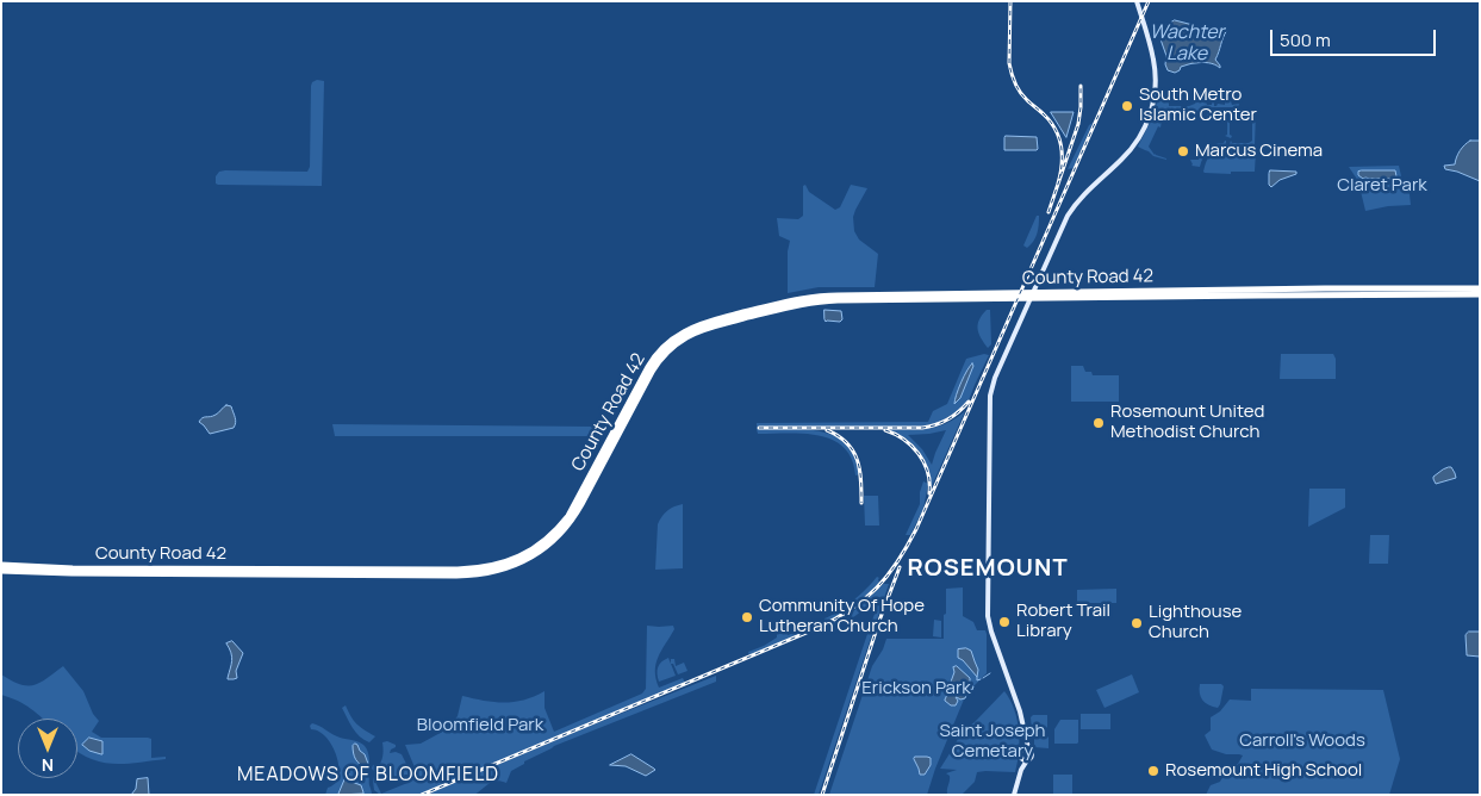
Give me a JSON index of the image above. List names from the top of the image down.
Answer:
{
  "streets": {
    "highway": ["County Road 42"]
  },
  "districts": ["ROSEMOUNT", "MEADOWS OF BLOOMFIELD"],
  "water": ["Wachter Lake"],
  "parks": [
    "Claret Park",
    "Erickson Park",
    "Bloomfield Park",
    "Saint Joseph Cemetary",
    "Carroll's Woods"
  ],
  "places": [
    "South Metro Islamic Center",
    "Marcus Cinema",
    "Rosemount United Methodist Church",
    "Community Of Hope Lutheran Church",
    "Robert Trail Library",
    "Lighthouse Church",
    "Rosemount High School"
  ],
  "scale_bar": "500 m",
  "north": "bottom"
}
